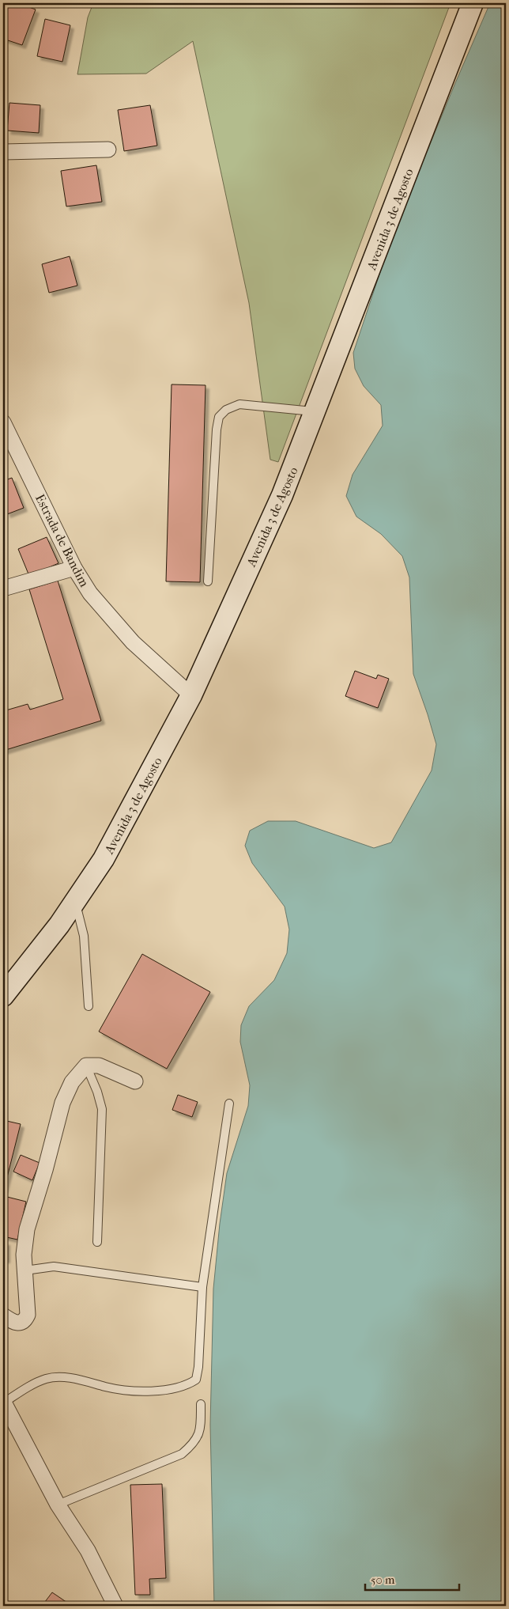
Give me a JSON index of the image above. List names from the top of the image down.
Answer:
{
  "streets": {
    "street": ["Avenida 3 de Agosto", "Estrada de Bandim"]
  },
  "crossings": [
    ["Avenida 3 de Agosto", "Estrada de Bandim"]
  ],
  "scale_bar": "50 m"
}
